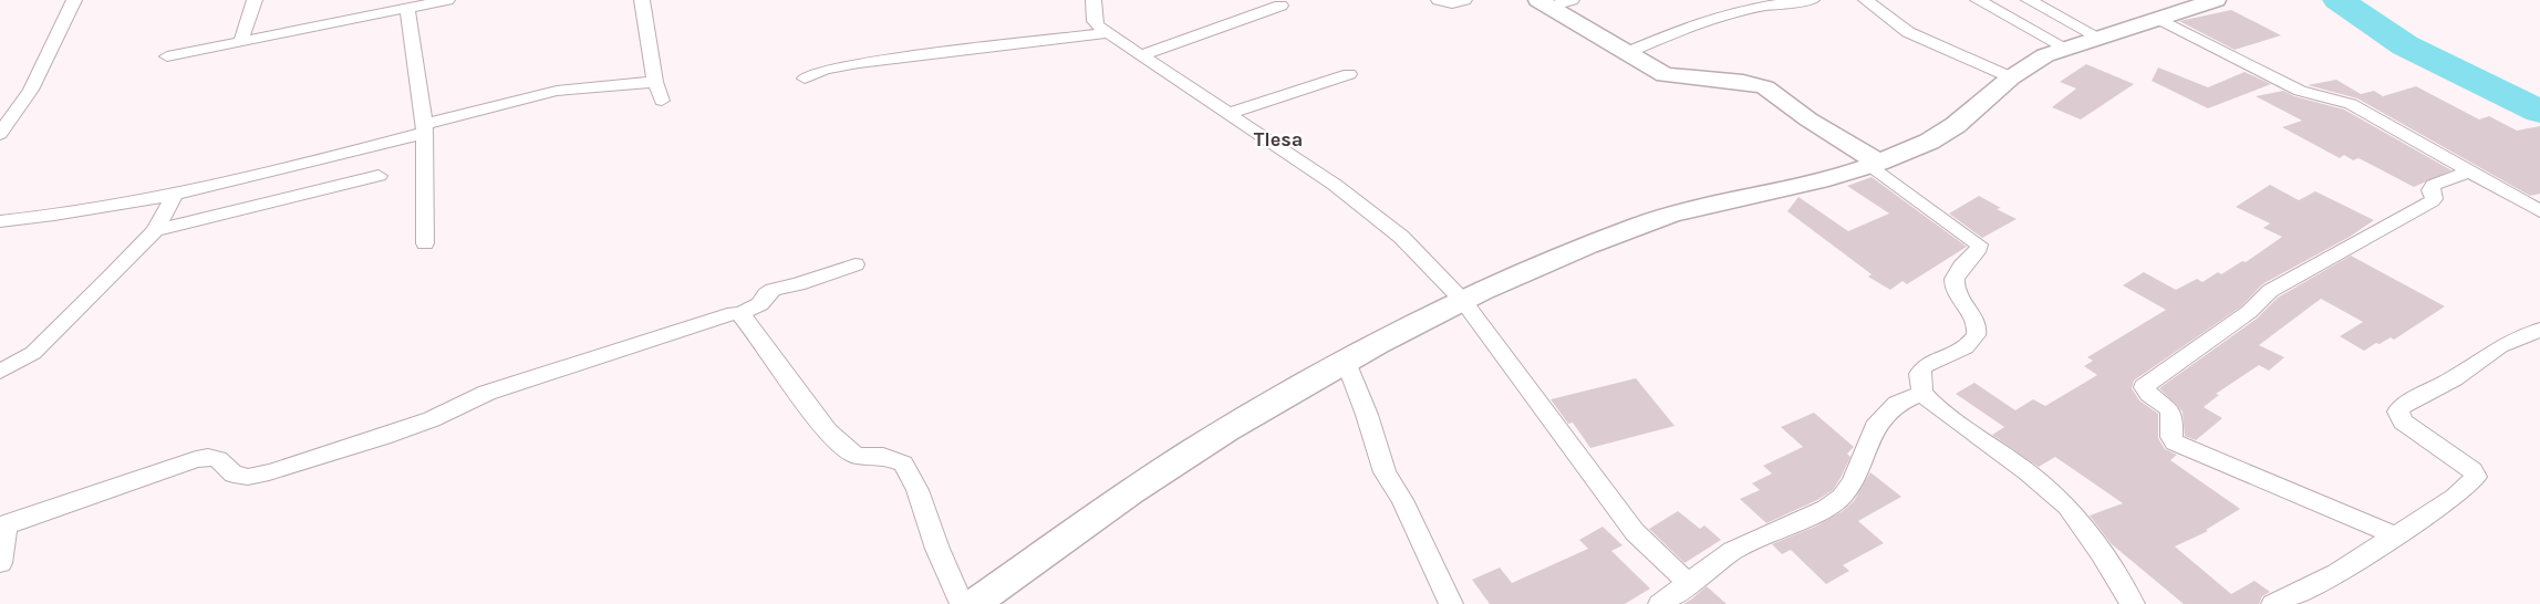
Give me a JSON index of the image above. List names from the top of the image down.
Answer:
{
  "districts": ["Tlesa"]
}
